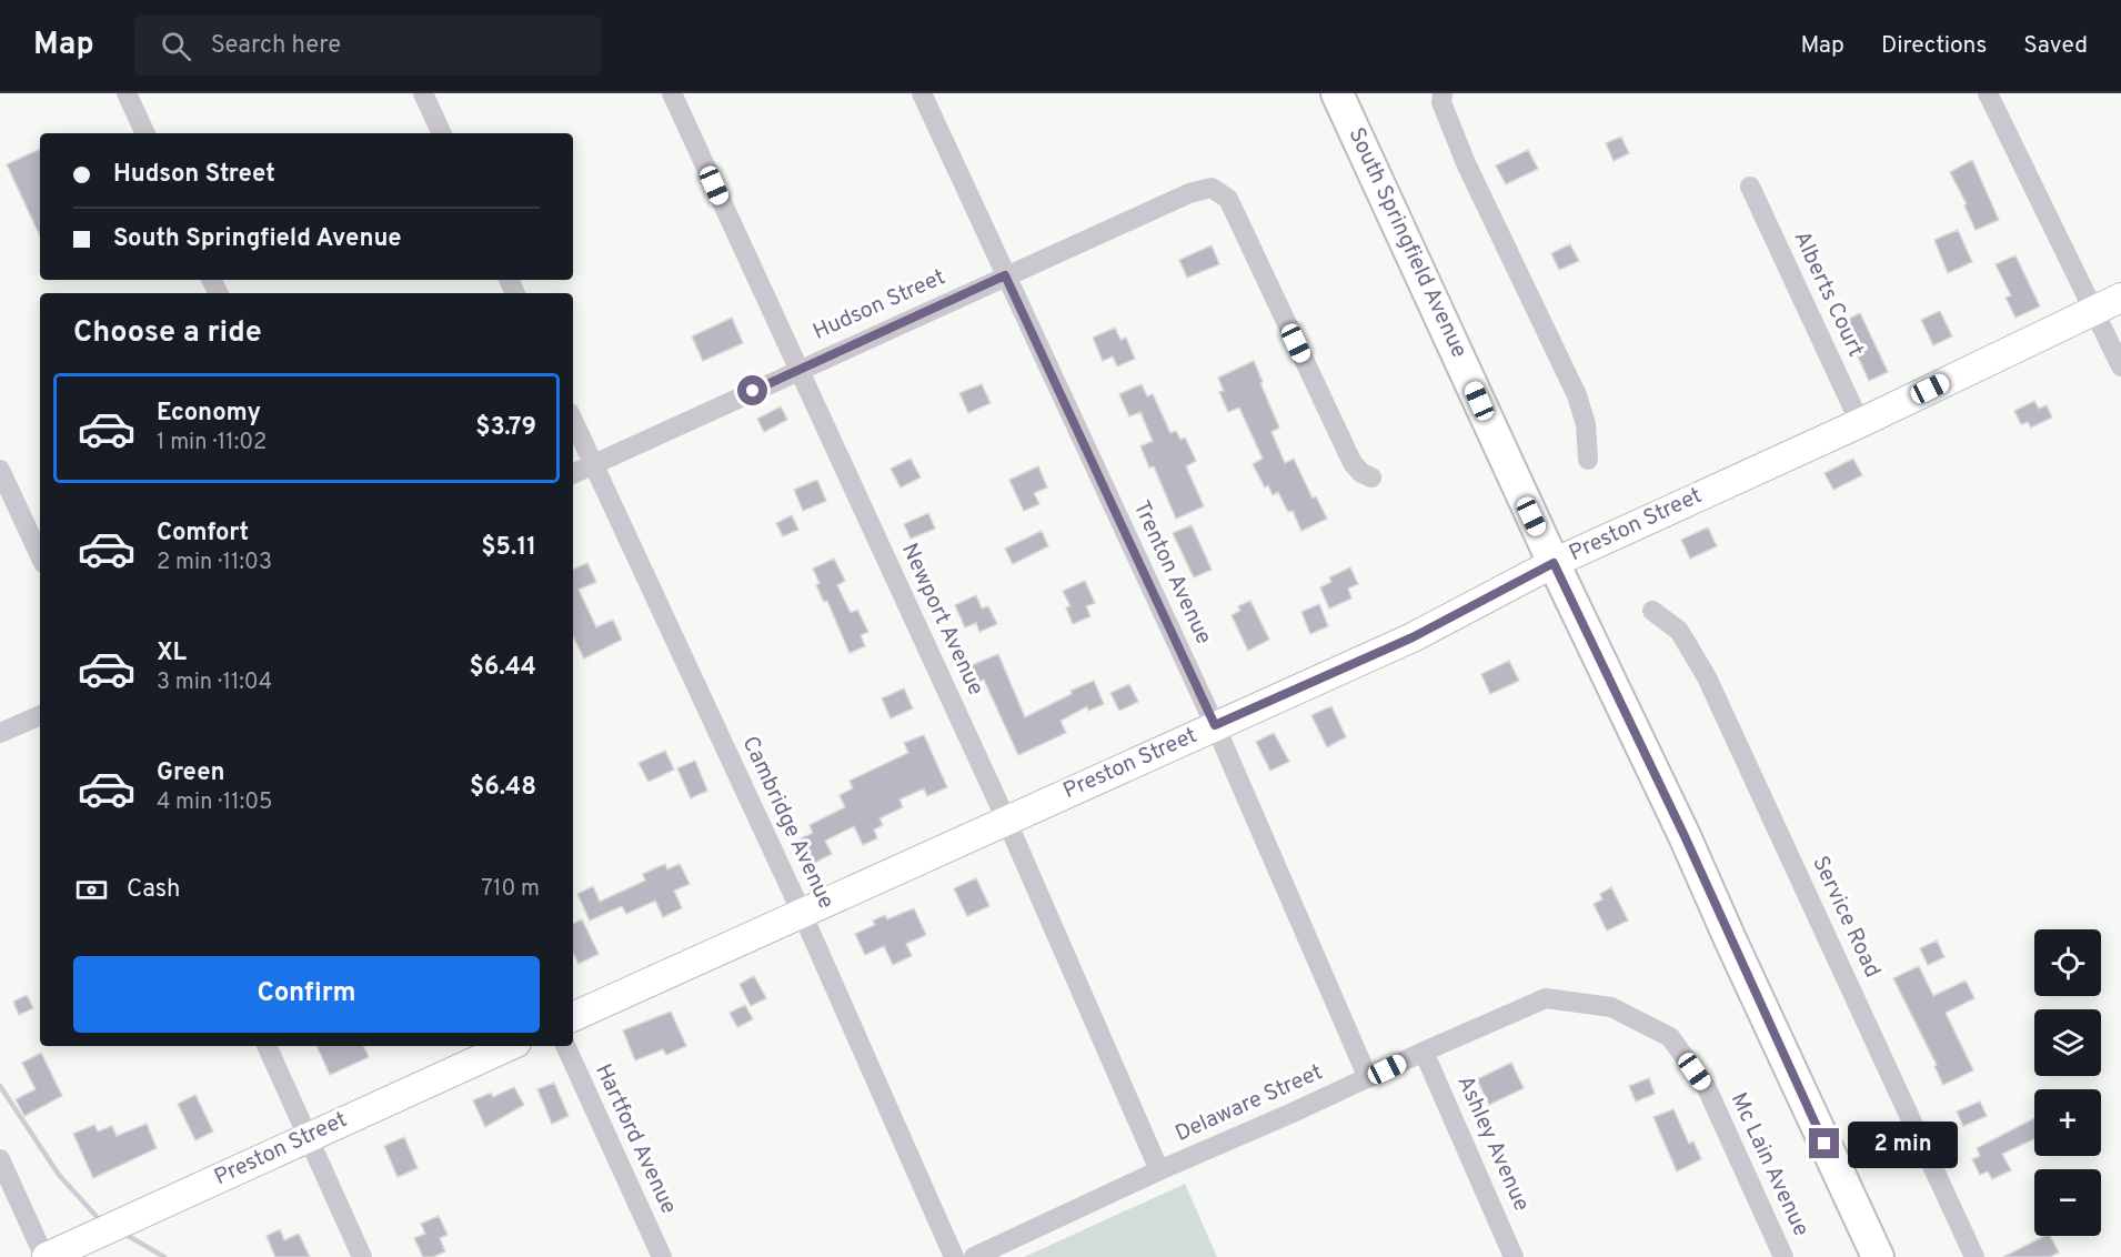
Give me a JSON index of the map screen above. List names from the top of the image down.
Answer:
{
  "streets": {
    "main road": ["South Springfield Avenue"],
    "street": [
      "Alberts Court",
      "Hudson Street",
      "Preston Street",
      "Trenton Avenue",
      "Newport Avenue",
      "Cambridge Avenue",
      "Service Road",
      "Delaware Street",
      "Hartford Avenue",
      "Ashley Avenue",
      "Mc Lain Avenue"
    ]
  },
  "crossings": [
    ["South Springfield Avenue", "Preston Street"],
    ["Alberts Court", "Preston Street"],
    ["Hudson Street", "Trenton Avenue"],
    ["Hudson Street", "Newport Avenue"],
    ["Hudson Street", "Cambridge Avenue"],
    ["Preston Street", "Trenton Avenue"],
    ["Preston Street", "Newport Avenue"],
    ["Preston Street", "Cambridge Avenue"],
    ["Trenton Avenue", "Delaware Street"],
    ["Newport Avenue", "Delaware Street"],
    ["Delaware Street", "Ashley Avenue"],
    ["Delaware Street", "Mc Lain Avenue"]
  ],
  "page": {
    "header": "Map",
    "search": "Search here",
    "nav": ["Map", "Directions", "Saved"],
    "banner": ["Hudson Street", "South Springfield Avenue"],
    "heading": "Choose a ride",
    "list": [
      {
        "name": "Economy",
        "note": "1 min · 11:02",
        "value": "$3.79"
      },
      {
        "name": "Comfort",
        "note": "2 min · 11:03",
        "value": "$5.11"
      },
      {
        "name": "XL",
        "note": "3 min · 11:04",
        "value": "$6.44"
      },
      {
        "name": "Green",
        "note": "4 min · 11:05",
        "value": "$6.48"
      }
    ],
    "pay": ["Cash", "710 m"],
    "map_buttons": ["+", "−"],
    "buttons": "Confirm",
    "bubble": "2 min"
  }
}
